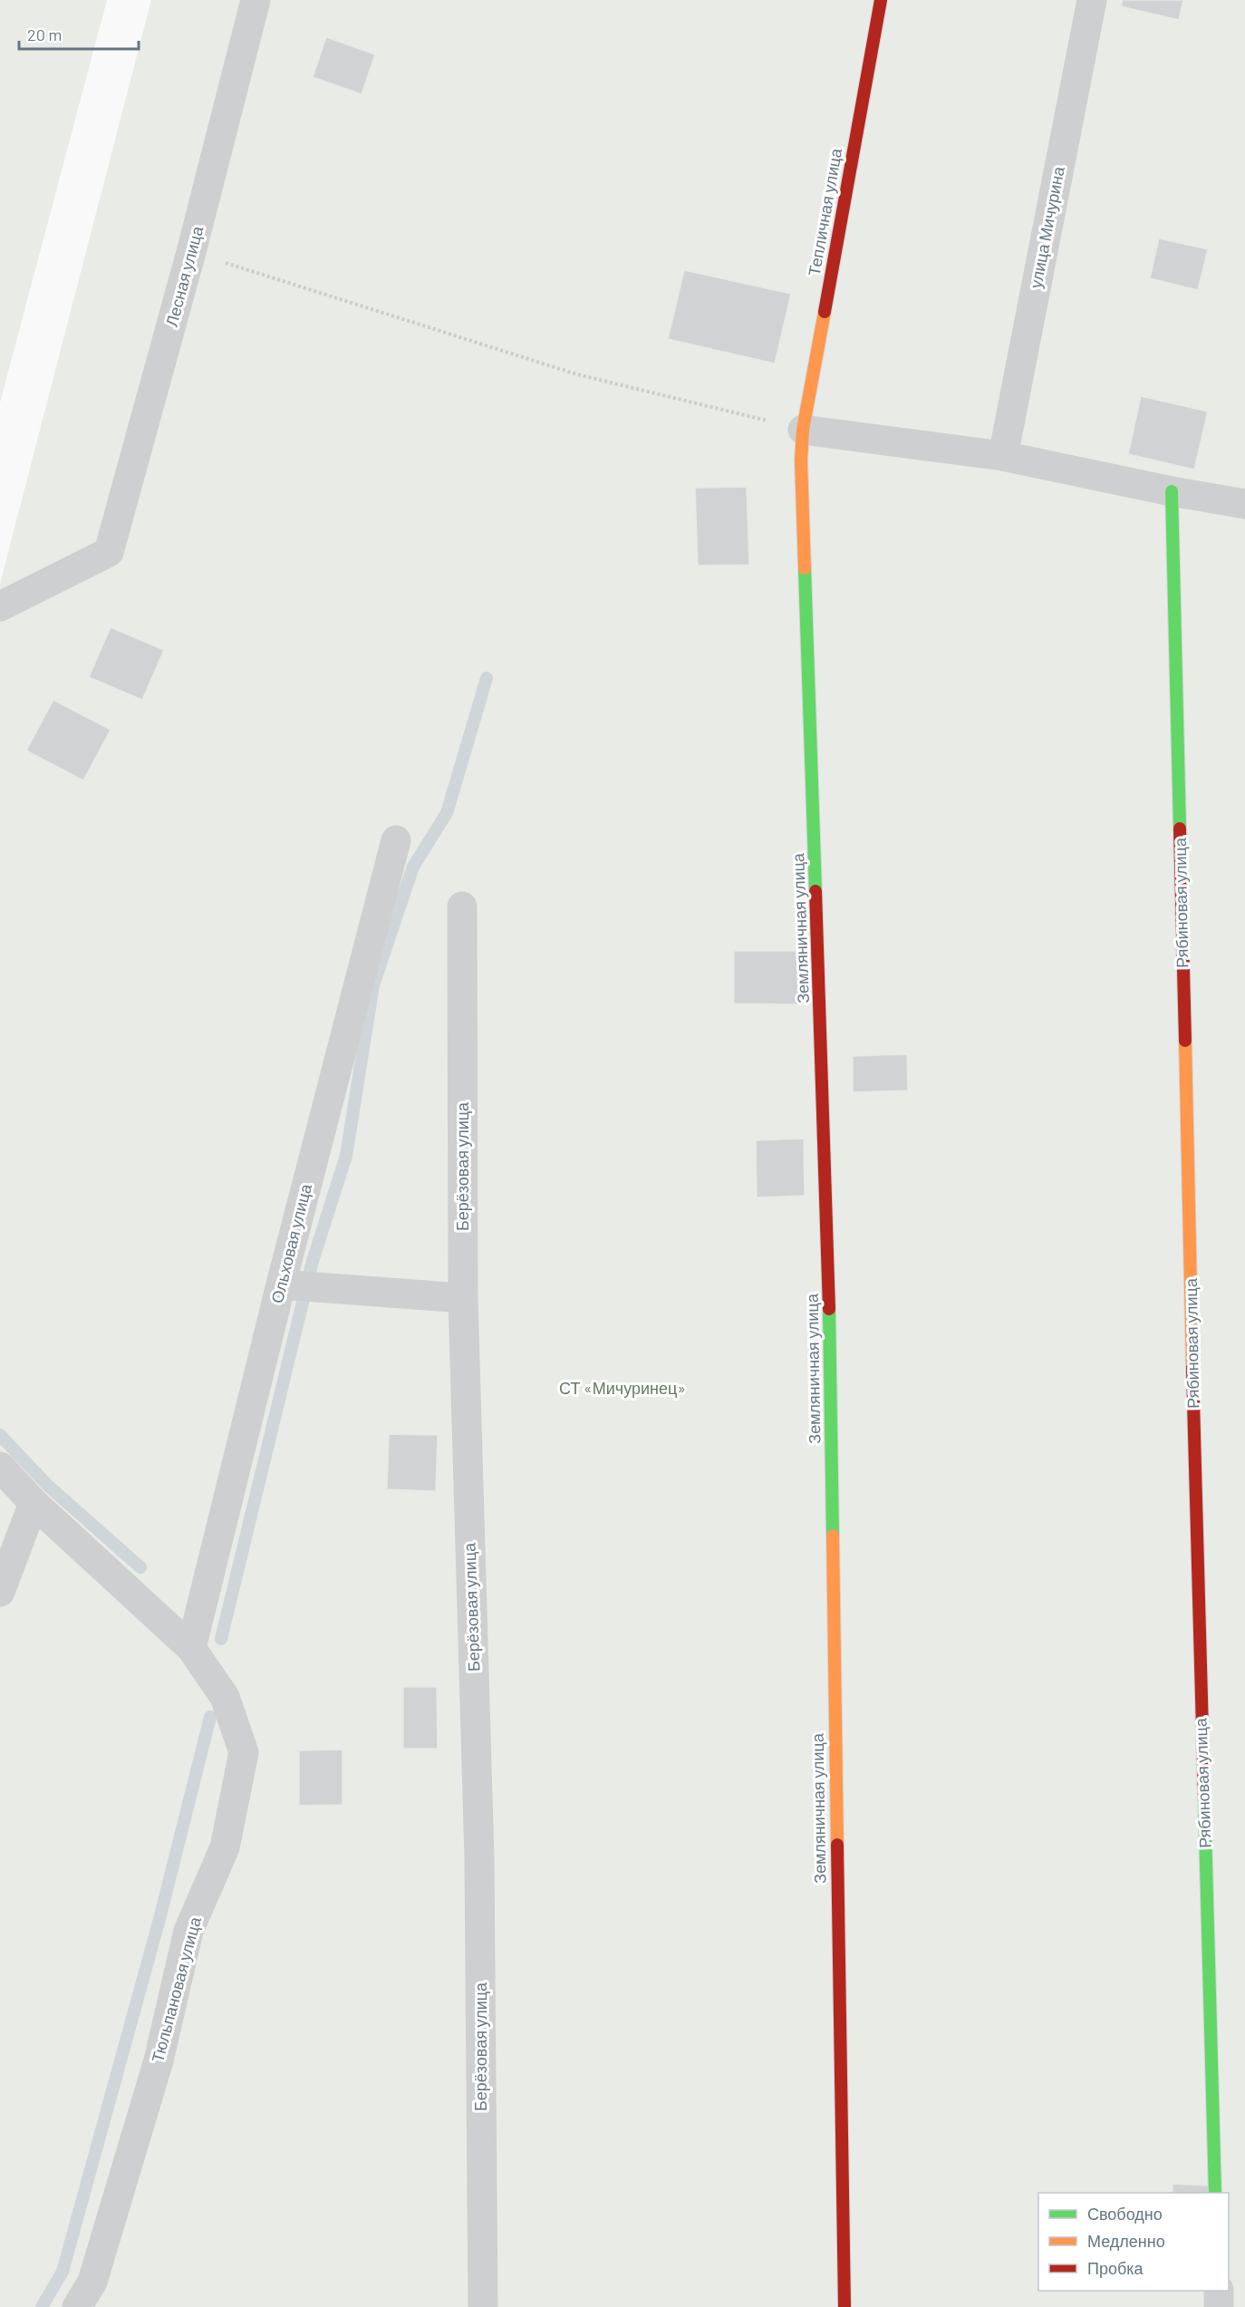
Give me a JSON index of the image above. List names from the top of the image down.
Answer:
{
  "streets": {
    "street": [
      "Тепличная улица",
      "улица Мичурина",
      "Лесная улица",
      "Рябиновая улица",
      "Земляничная улица",
      "Берёзовая улица",
      "Ольховая улица",
      "Тюльпановая улица"
    ]
  },
  "crossings": [
    ["Тепличная улица", "Земляничная улица"],
    ["Ольховая улица", "Тюльпановая улица"]
  ],
  "parks": ["СТ «Мичуринец»"],
  "legend": ["Свободно", "Медленно", "Пробка"],
  "scale_bar": "20 m"
}
